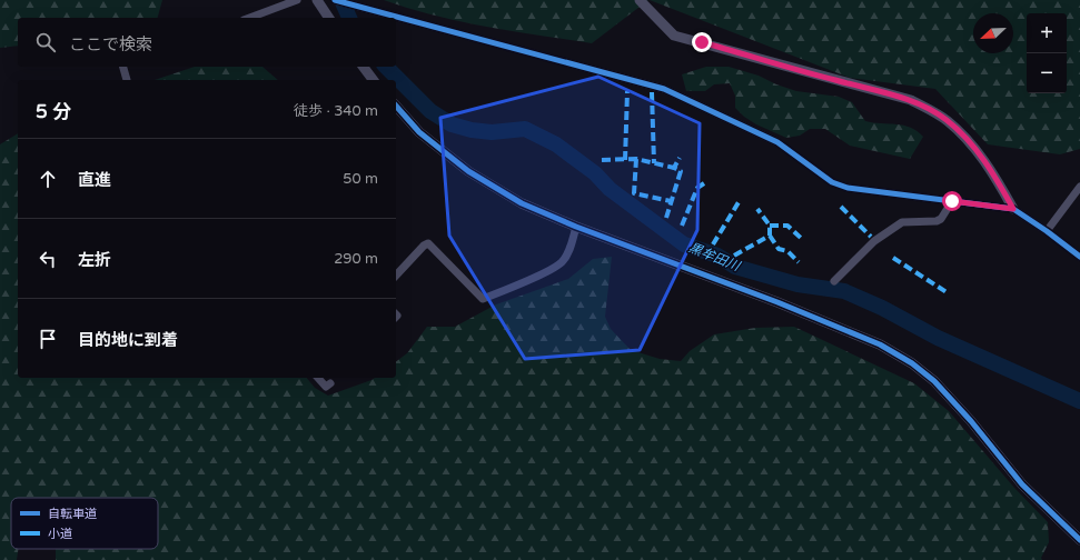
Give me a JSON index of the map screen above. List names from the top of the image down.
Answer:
{
  "water": ["黒牟田川"],
  "legend": ["自転車道", "小道"],
  "north": "bottom left",
  "page": {
    "map_buttons": ["+", "−"],
    "search": "ここで検索",
    "heading": ["5 分", "徒歩 · 340 m"],
    "list": [
      ["直進", "50 m"],
      ["左折", "290 m"],
      "目的地に到着"
    ]
  }
}
